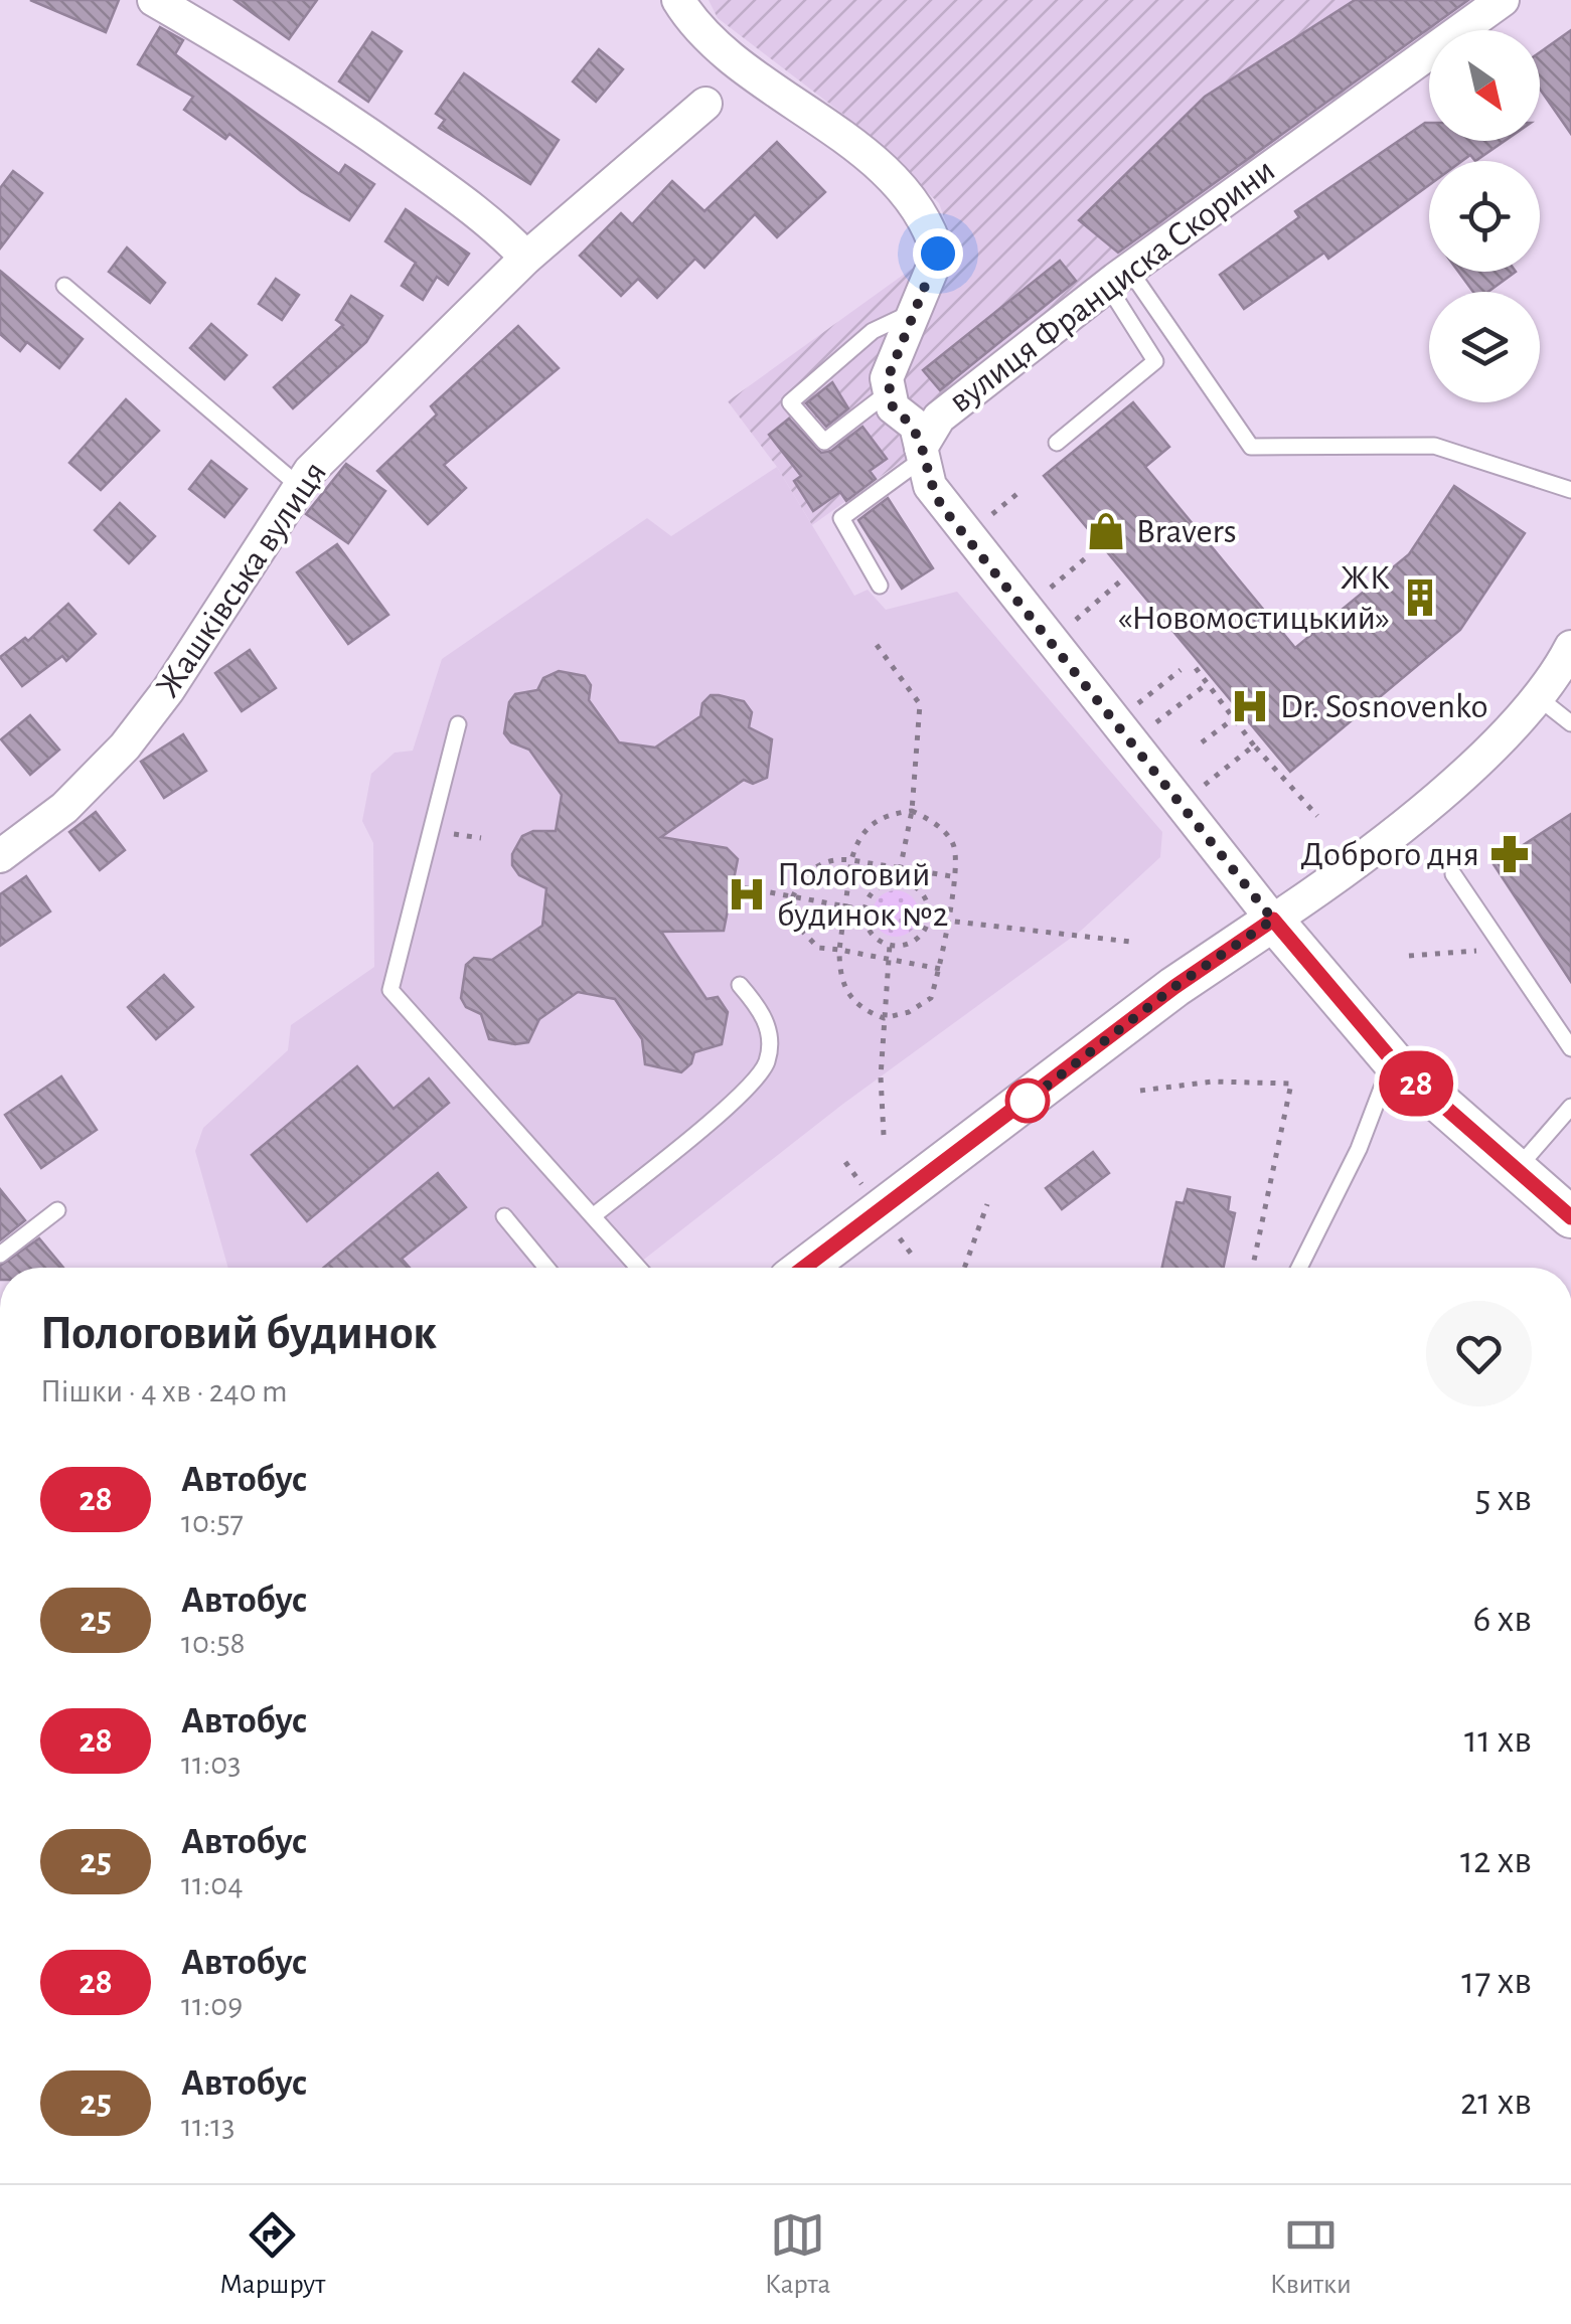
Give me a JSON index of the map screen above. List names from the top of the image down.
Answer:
{
  "streets": {
    "street": ["вулиця Франциска Скорини", "Жашківська вулиця"]
  },
  "places": {
    "shop": ["Bravers"],
    "building": ["ЖК «Новомостицький»"],
    "hospital": ["Dr. Sosnovenko", "Пологовий будинок №2"],
    "pharmacy": ["Доброго дня"]
  },
  "lines": ["bus line 28"],
  "north": "bottom right",
  "page": {
    "on_map": "28",
    "heading": ["Пологовий будинок", "Пішки · 4 хв · 240 m"],
    "list": [
      {
        "mark": "28",
        "name": "Автобус",
        "note": "10:57",
        "value": "5 хв"
      },
      {
        "mark": "25",
        "name": "Автобус",
        "note": "10:58",
        "value": "6 хв"
      },
      {
        "mark": "28",
        "name": "Автобус",
        "note": "11:03",
        "value": "11 хв"
      },
      {
        "mark": "25",
        "name": "Автобус",
        "note": "11:04",
        "value": "12 хв"
      },
      {
        "mark": "28",
        "name": "Автобус",
        "note": "11:09",
        "value": "17 хв"
      },
      {
        "mark": "25",
        "name": "Автобус",
        "note": "11:13",
        "value": "21 хв"
      }
    ],
    "tabs": ["Маршрут", "Карта", "Квитки"]
  }
}
